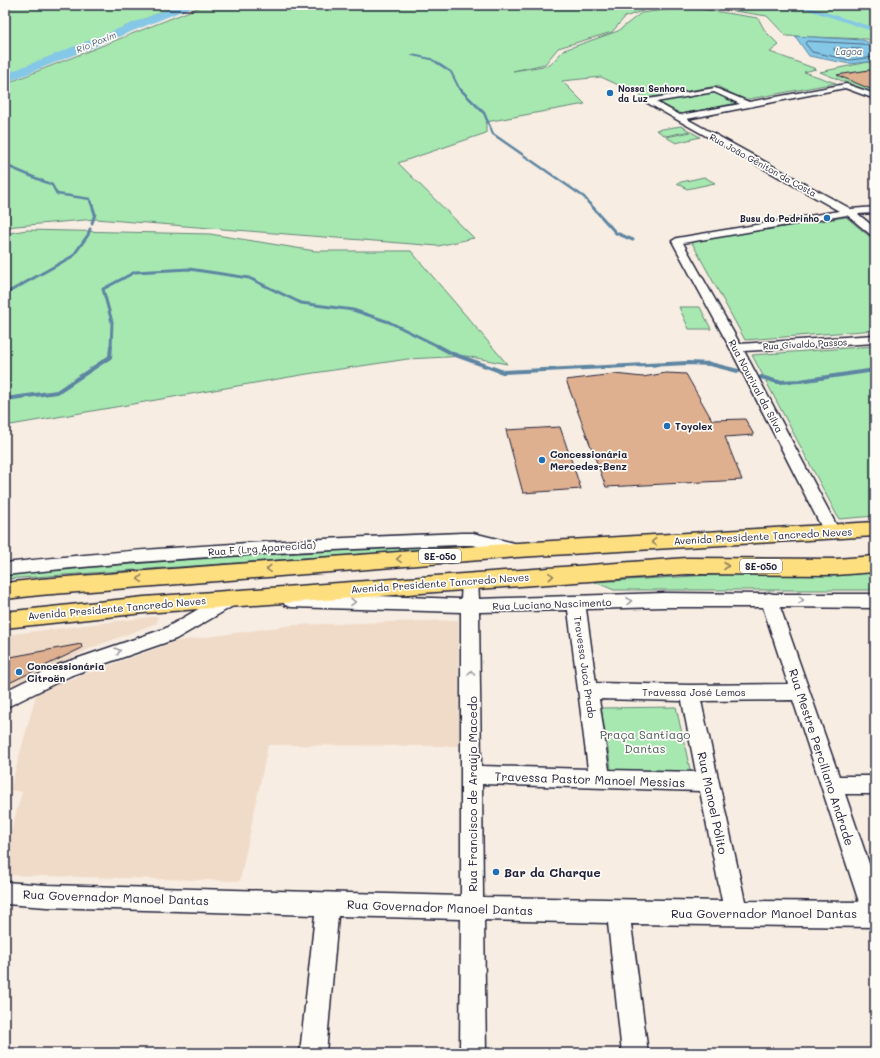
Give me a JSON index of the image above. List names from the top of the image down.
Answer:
{
  "streets": {
    "main road": ["Avenida Presidente Tancredo Neves", "SE-050"],
    "street": [
      "Rua João Gêniton da Costa",
      "Rua Givaldo Passos",
      "Rua Nourival da Silva",
      "Rua F (Lrg Aparecida)",
      "Rua Luciano Nascimento",
      "Travessa Jucá Prado",
      "Travessa José Lemos",
      "Rua Mestre Perciliano Andrade",
      "Travessa Pastor Manoel Messias",
      "Rua Francisco de Araújo Macedo",
      "Rua Manoel Pólito",
      "Rua Governador Manoel Dantas"
    ]
  },
  "crossings": [
    ["Rua João Gêniton da Costa", "Rua Nourival da Silva"],
    ["Rua Givaldo Passos", "Rua Nourival da Silva"],
    ["Rua Nourival da Silva", "Avenida Presidente Tancredo Neves"],
    ["Avenida Presidente Tancredo Neves", "Rua F (Lrg Aparecida)"],
    ["Avenida Presidente Tancredo Neves", "Rua Luciano Nascimento"],
    ["Avenida Presidente Tancredo Neves", "Rua Francisco de Araújo Macedo"],
    ["Rua Luciano Nascimento", "Travessa Jucá Prado"],
    ["Rua Luciano Nascimento", "Rua Mestre Perciliano Andrade"],
    ["Rua Luciano Nascimento", "Rua Francisco de Araújo Macedo"],
    ["Travessa Jucá Prado", "Travessa José Lemos"],
    ["Travessa Jucá Prado", "Travessa Pastor Manoel Messias"],
    ["Travessa José Lemos", "Rua Mestre Perciliano Andrade"],
    ["Travessa José Lemos", "Rua Manoel Pólito"],
    ["Rua Mestre Perciliano Andrade", "Rua Governador Manoel Dantas"],
    ["Travessa Pastor Manoel Messias", "Rua Francisco de Araújo Macedo"],
    ["Travessa Pastor Manoel Messias", "Rua Manoel Pólito"],
    ["Rua Francisco de Araújo Macedo", "Rua Governador Manoel Dantas"],
    ["Rua Manoel Pólito", "Rua Governador Manoel Dantas"]
  ],
  "one_way": ["Rua Luciano Nascimento", "Rua Francisco de Araújo Macedo"],
  "water": ["Rio Poxim", "Lagoa"],
  "parks": ["Praça Santiago Dantas"],
  "places": [
    "Nossa Senhora da Luz",
    "Busu do Pedrinho",
    "Toyolex",
    "Concessionária Mercedes-Benz",
    "Concessionária Citroën",
    "Bar da Charque"
  ]
}
